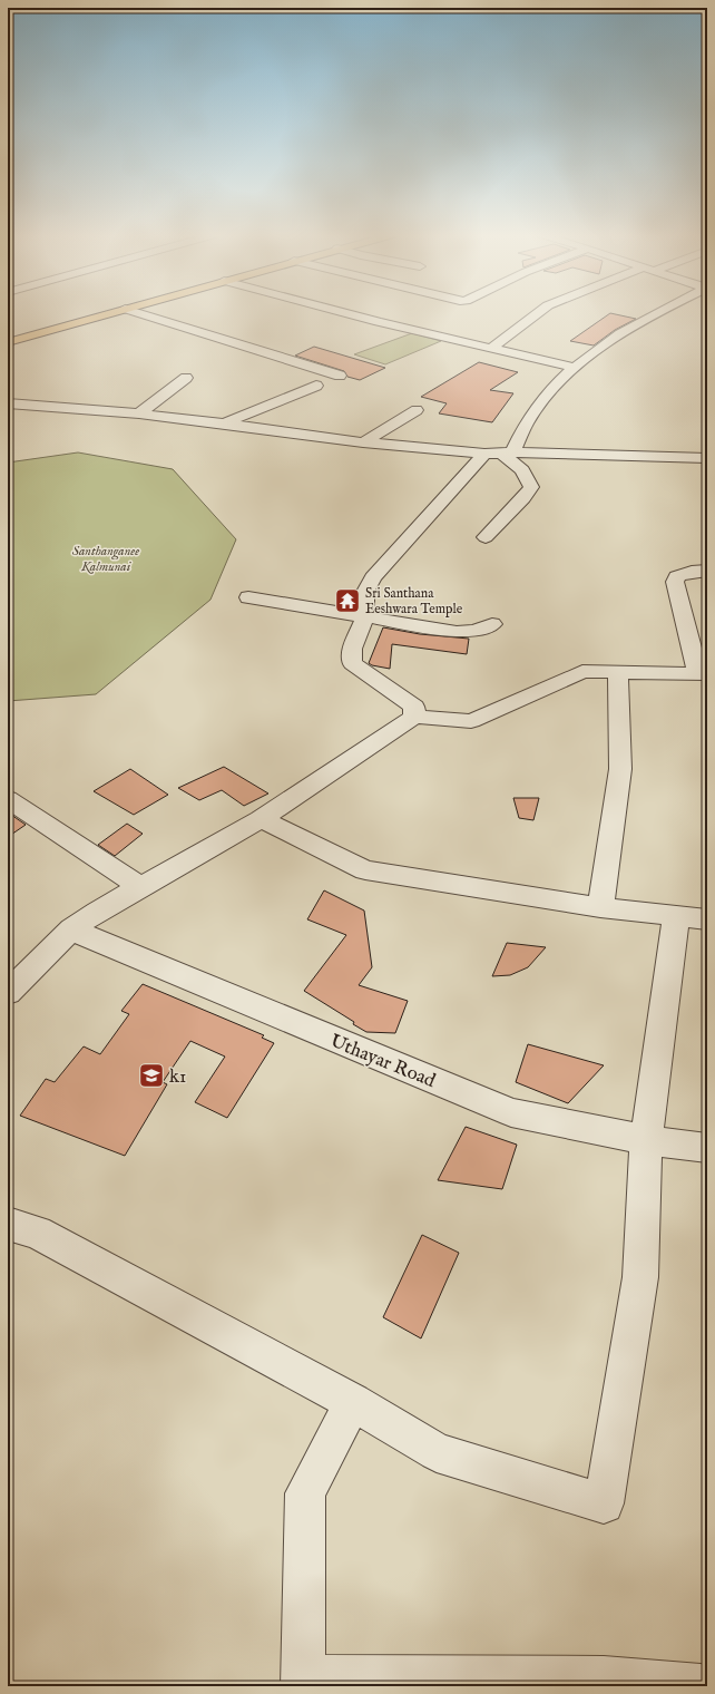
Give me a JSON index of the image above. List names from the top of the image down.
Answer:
{
  "streets": {
    "street": ["Uthayar Road"]
  },
  "parks": ["Santhanganee Kalmunai"],
  "places": {
    "temple": ["Sri Santhana Eeshwara Temple"],
    "school or university": ["k1"]
  }
}
